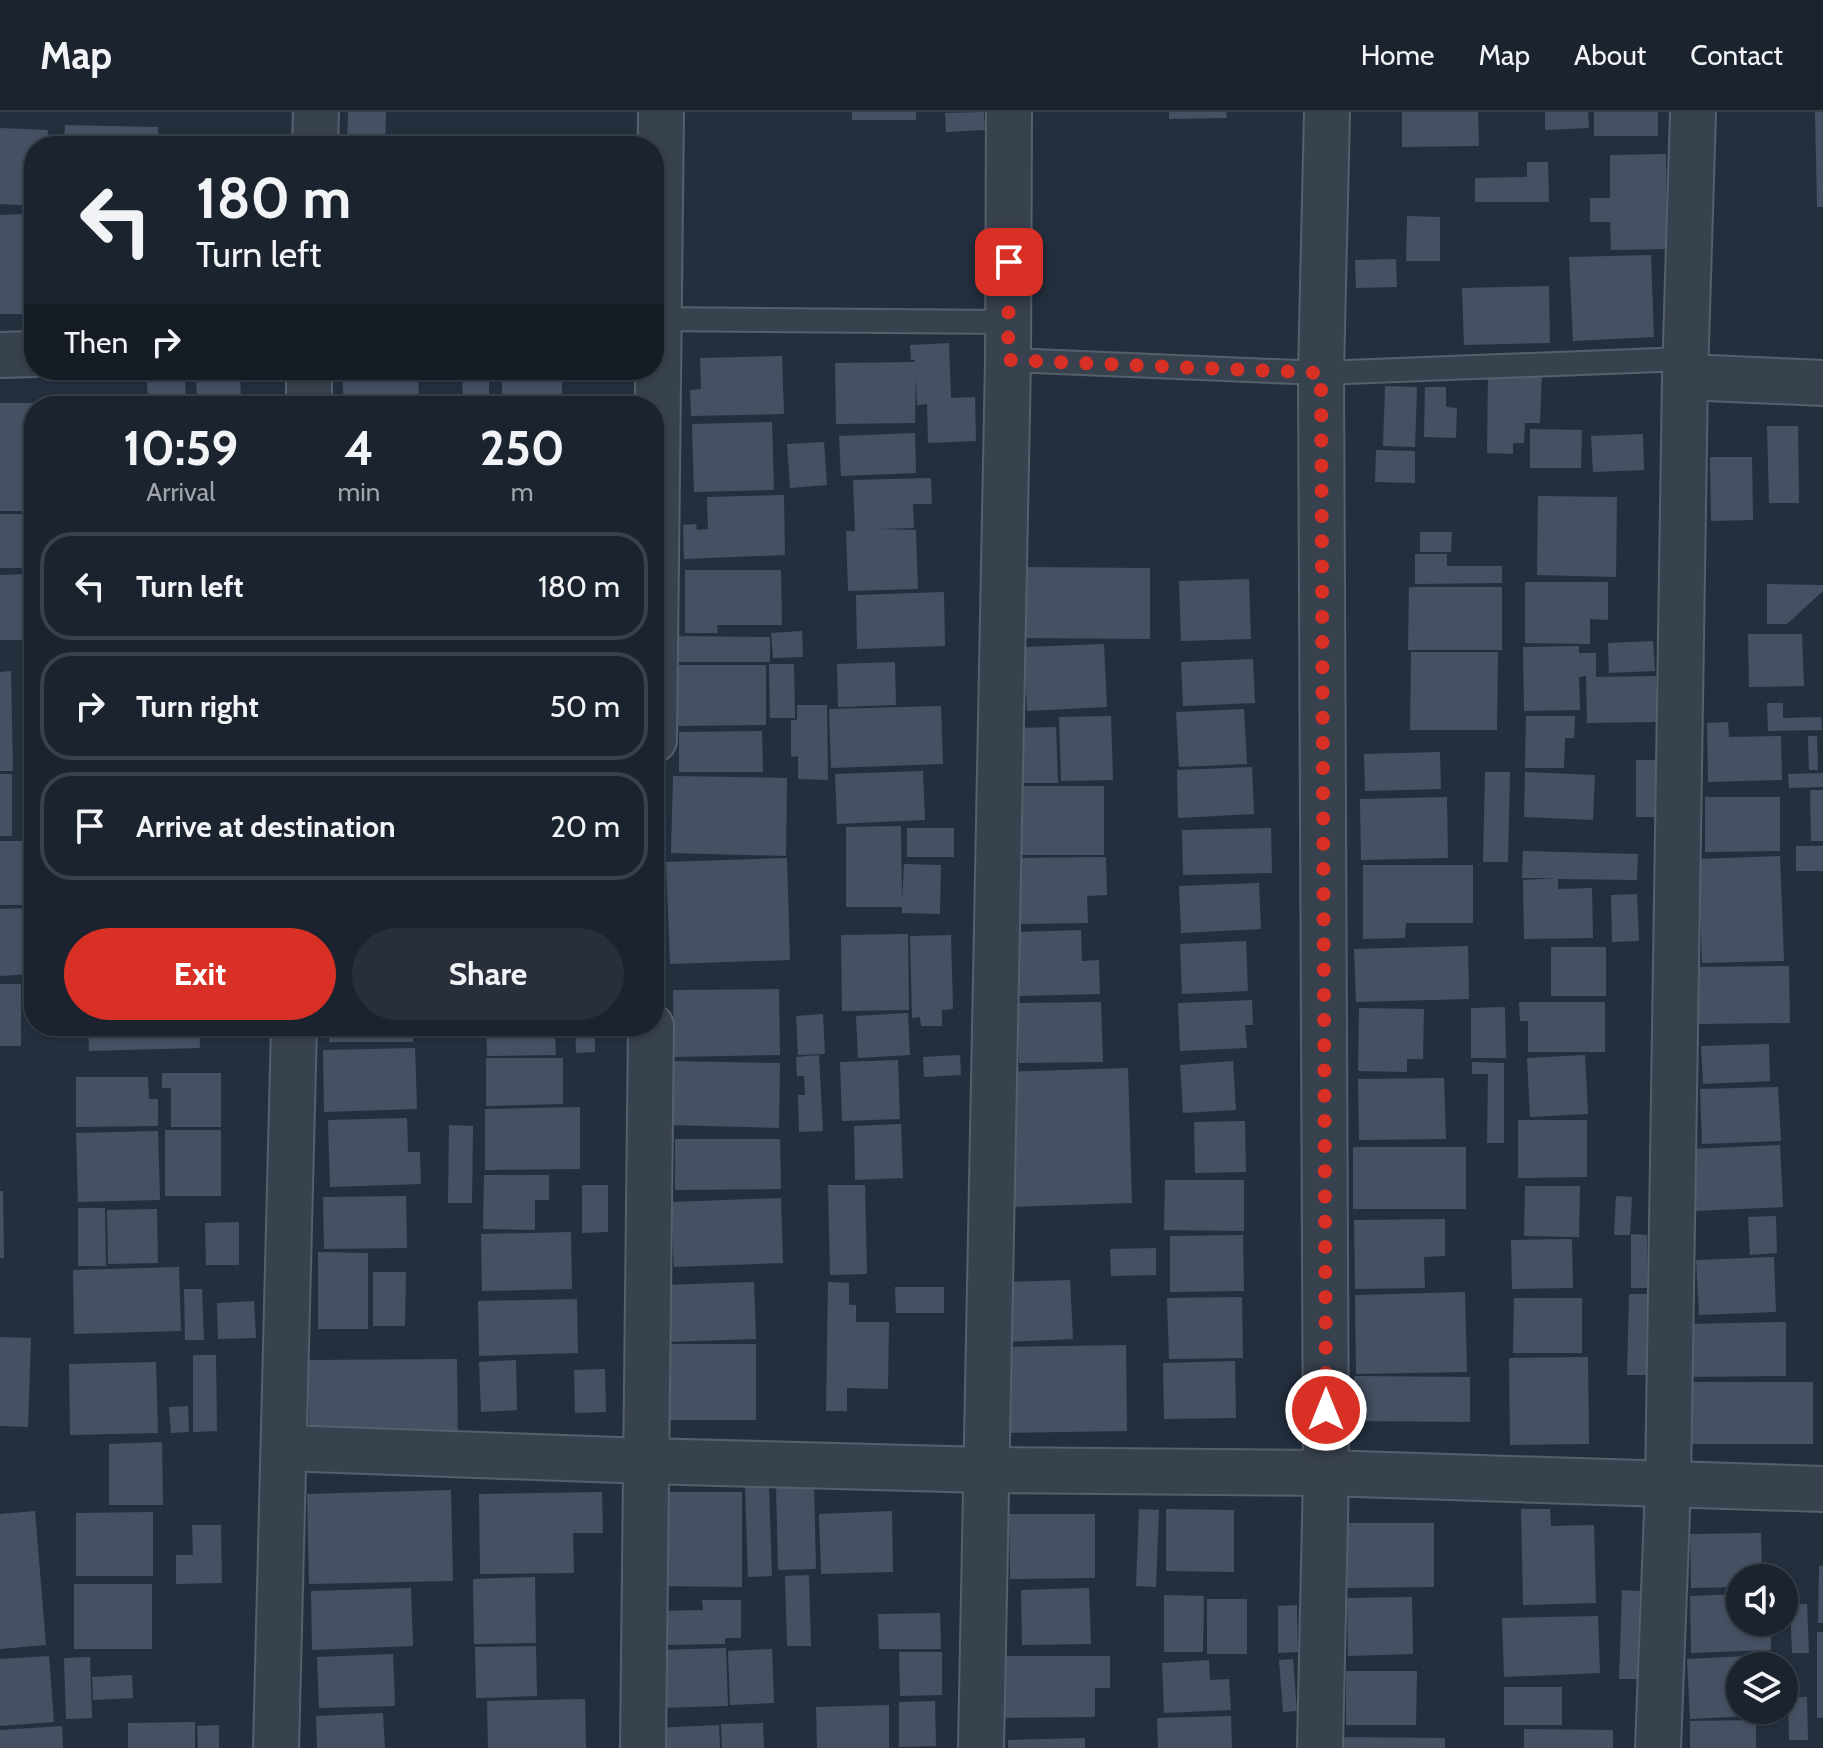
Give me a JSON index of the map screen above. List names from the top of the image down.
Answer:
{
  "page": {
    "header": "Map",
    "nav": [
      "Home",
      "Map",
      "About",
      "Contact"
    ],
    "turn": ["180 m", "Turn left"],
    "then": "Then",
    "eta": [
      "10:59",
      "Arrival",
      "4",
      "min",
      "250",
      "m"
    ],
    "list": [
      {
        "name": "Turn left",
        "value": "180 m"
      },
      {
        "name": "Turn right",
        "value": "50 m"
      },
      {
        "name": "Arrive at destination",
        "value": "20 m"
      }
    ],
    "buttons": ["Exit", "Share"]
  }
}
